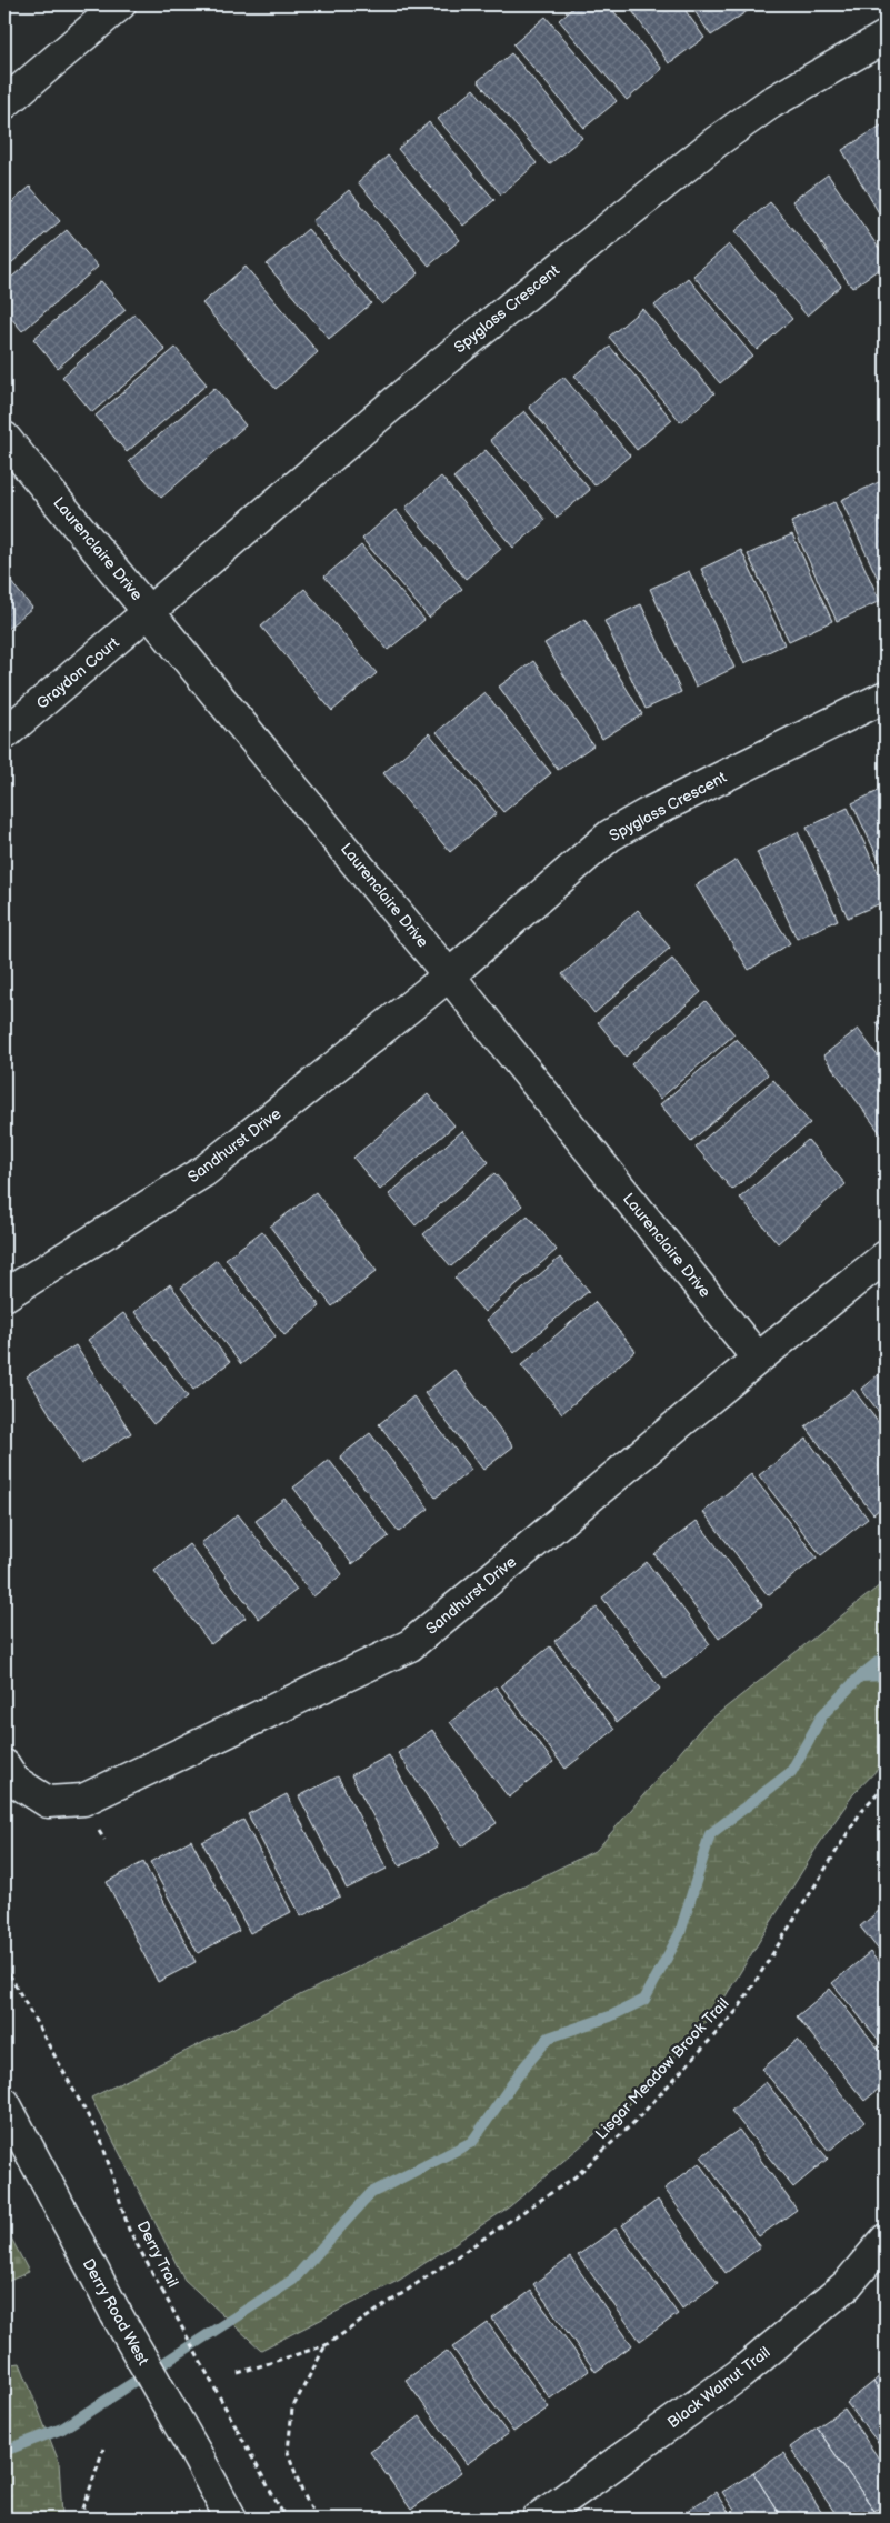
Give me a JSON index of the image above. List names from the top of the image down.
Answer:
{
  "streets": {
    "street": [
      "Spyglass Crescent",
      "Laurenclaire Drive",
      "Graydon Court",
      "Sandhurst Drive",
      "Derry Road West",
      "Black Walnut Trail"
    ],
    "path": ["Lisgar Meadow Brook Trail", "Derry Trail"]
  },
  "crossings": [
    ["Spyglass Crescent", "Laurenclaire Drive"],
    ["Spyglass Crescent", "Graydon Court"],
    ["Spyglass Crescent", "Sandhurst Drive"],
    ["Laurenclaire Drive", "Graydon Court"],
    ["Laurenclaire Drive", "Sandhurst Drive"]
  ]
}
